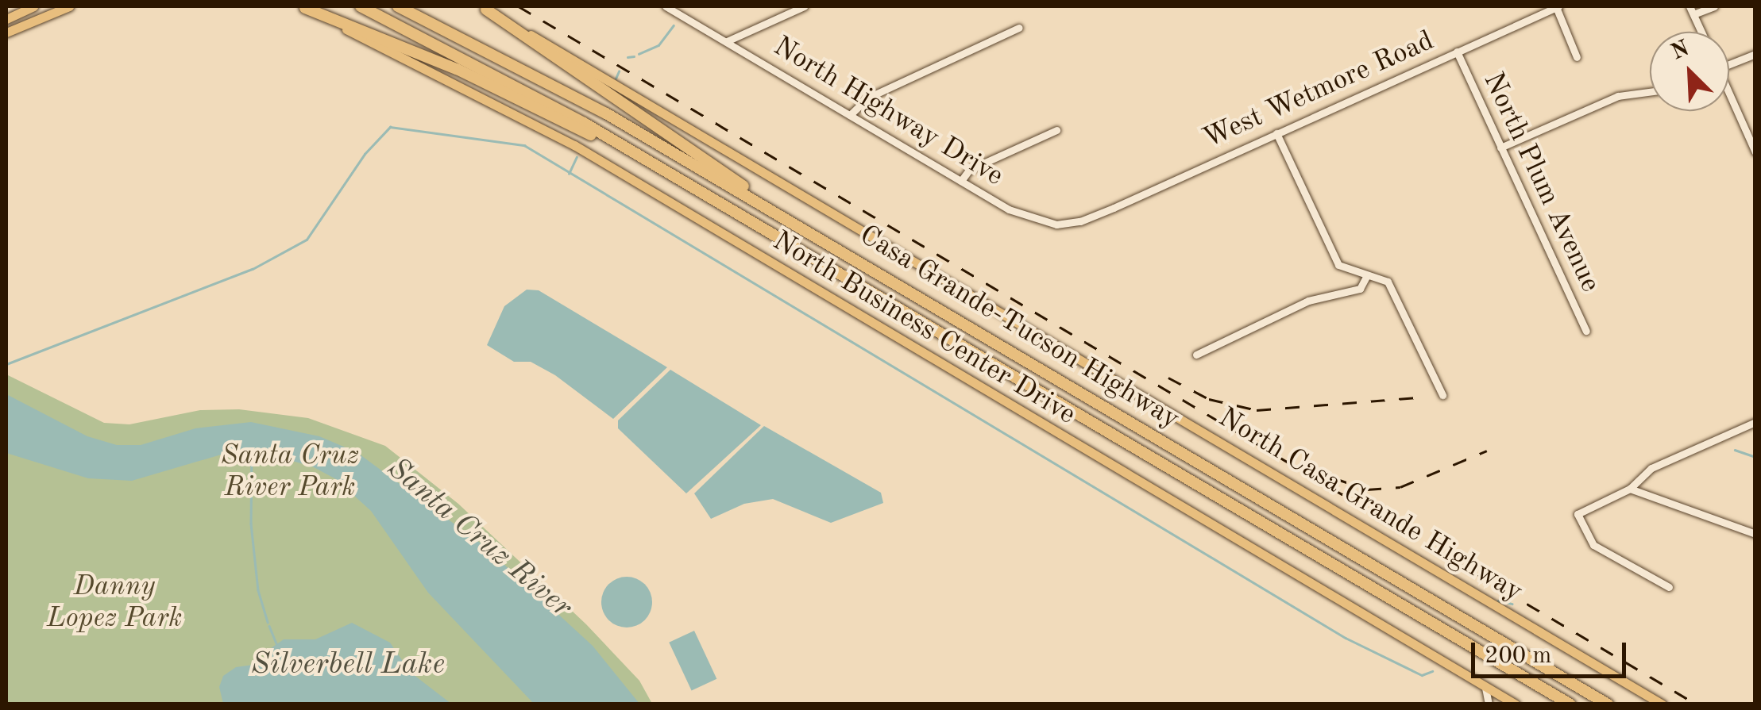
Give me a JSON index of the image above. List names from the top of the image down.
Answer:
{
  "streets": {
    "highway": ["Casa Grande-Tucson Highway"],
    "main road": ["North Business Center Drive", "North Casa Grande Highway"],
    "street": ["West Wetmore Road", "North Highway Drive", "North Plum Avenue"]
  },
  "crossings": [
    ["West Wetmore Road", "North Highway Drive"],
    ["West Wetmore Road", "North Plum Avenue"]
  ],
  "water": ["Santa Cruz River", "Silverbell Lake"],
  "parks": ["Santa Cruz River Park", "Danny Lopez Park"],
  "scale_bar": "200 m",
  "north": "top left"
}
